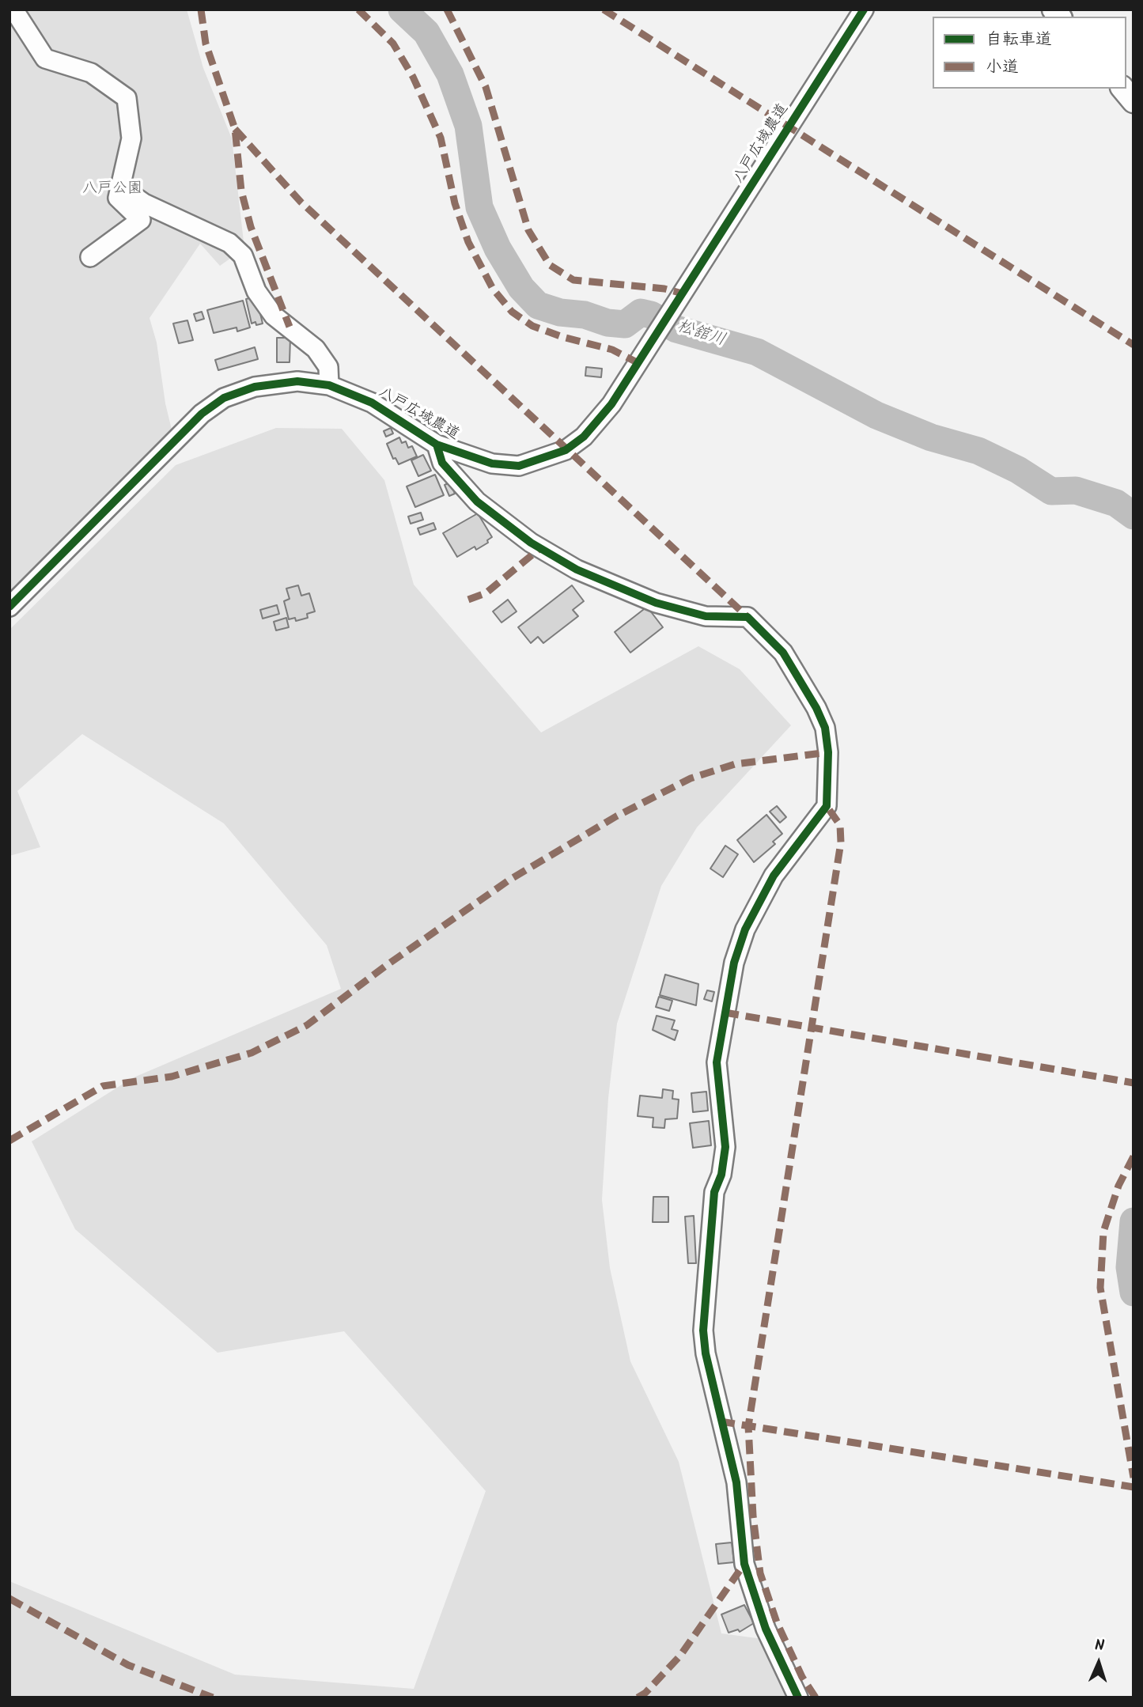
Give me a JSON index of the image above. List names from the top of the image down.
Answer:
{
  "streets": {
    "street": ["八戸広域農道"]
  },
  "water": ["松舘川"],
  "parks": ["八戸公園"],
  "legend": ["自転車道", "小道"],
  "north": "top"
}
